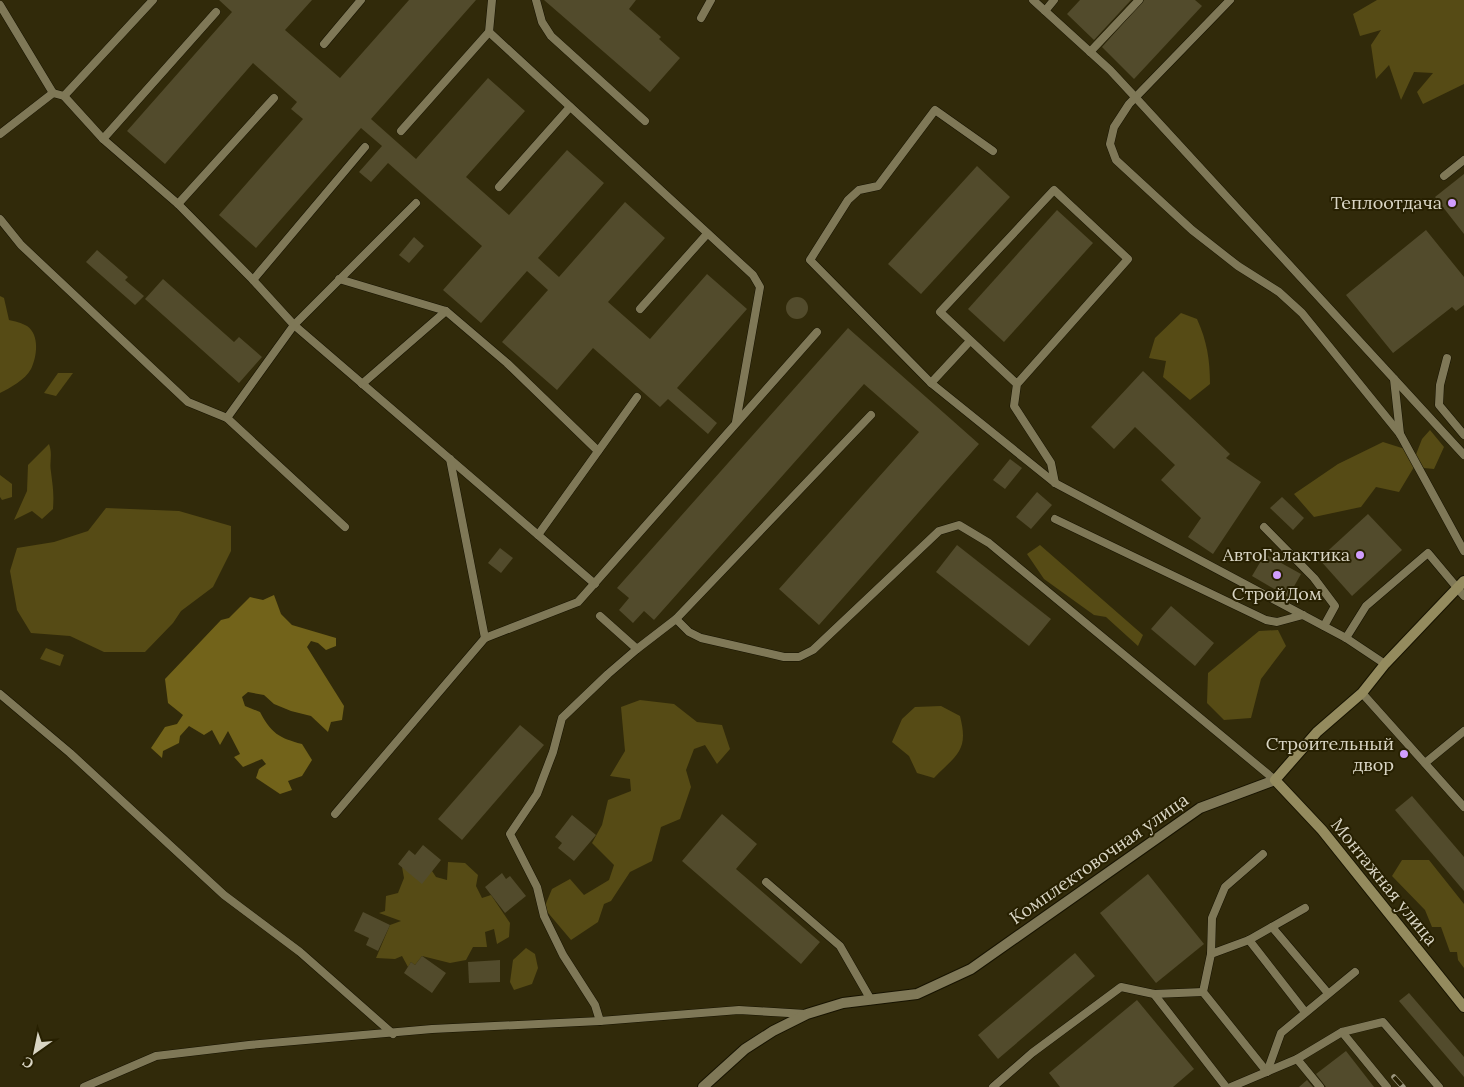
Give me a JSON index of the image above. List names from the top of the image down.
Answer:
{
  "streets": {
    "street": ["Комплектовочная улица", "Монтажная улица"]
  },
  "crossings": [
    ["Комплектовочная улица", "Монтажная улица"]
  ],
  "places": [
    "Теплоотдача",
    "АвтоГалактика",
    "СтройДом",
    "Строительный двор"
  ],
  "north": "bottom left"
}
